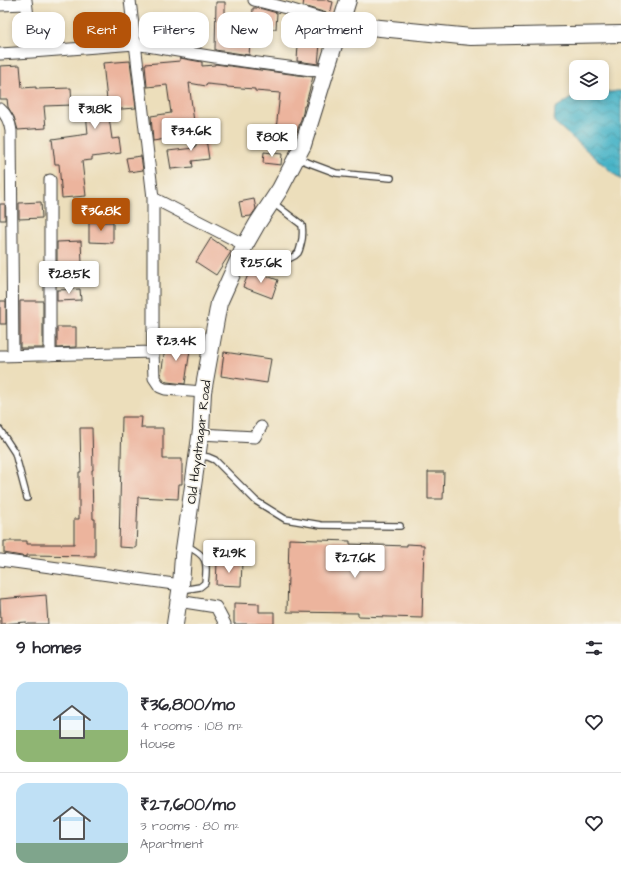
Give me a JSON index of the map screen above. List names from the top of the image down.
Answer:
{
  "streets": {
    "street": ["Old Hayatnagar Road"]
  },
  "page": {
    "chip": [
      "Buy",
      "Rent",
      "Filters",
      "New",
      "Apartment"
    ],
    "price": [
      "₹31.8K",
      "₹34.6K",
      "₹80K",
      "₹36.8K",
      "₹25.6K",
      "₹28.5K",
      "₹23.4K",
      "₹21.9K",
      "₹27.6K"
    ],
    "heading": "9 homes",
    "list": [
      {
        "name": "₹36,800/mo",
        "note": "4 rooms · 108 m² · House"
      },
      {
        "name": "₹27,600/mo",
        "note": "3 rooms · 80 m² · Apartment"
      }
    ]
  }
}
